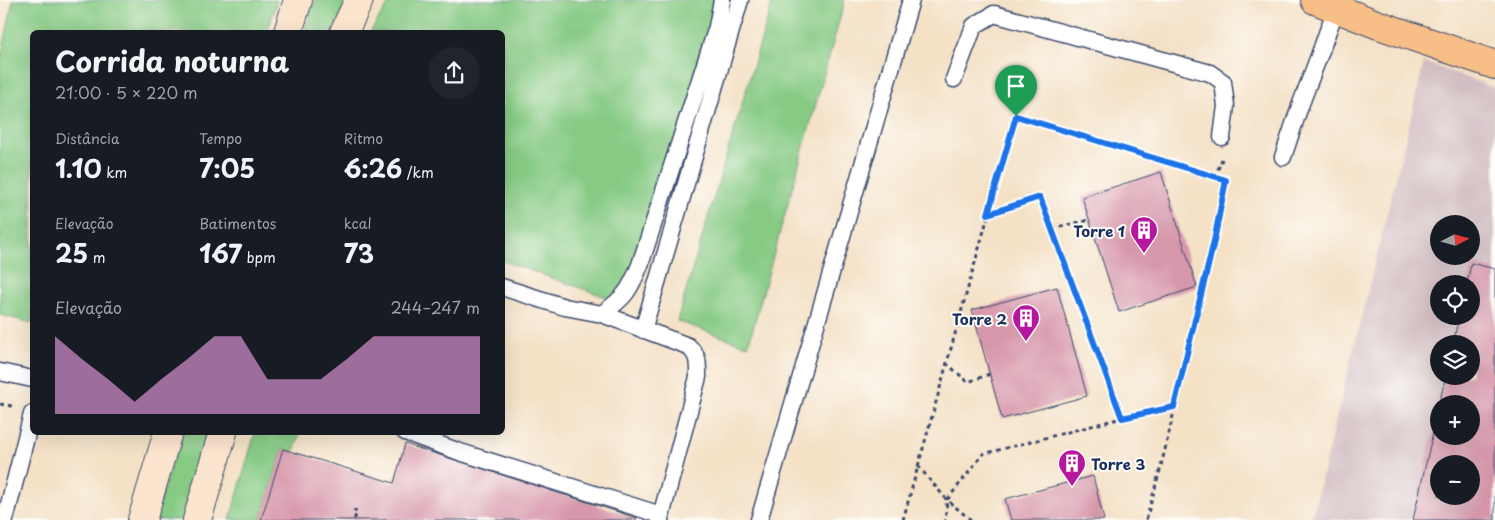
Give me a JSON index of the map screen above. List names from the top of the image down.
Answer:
{
  "places": {
    "building": ["Torre 1", "Torre 2", "Torre 3"]
  },
  "north": "right",
  "page": {
    "heading": ["Corrida noturna", "21:00 · 5 × 220 m"],
    "stats": [
      ["Distância", "1.10 km"],
      ["Tempo", "7:05"],
      ["Ritmo", "6:26 /km"],
      ["Elevação", "25 m"],
      ["Batimentos", "167 bpm"],
      ["kcal", "73"]
    ],
    "map_buttons": ["+", "−"],
    "chart": ["Elevação", "244–247 m"]
  }
}
